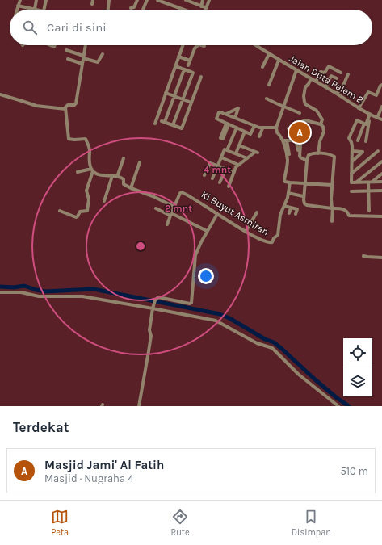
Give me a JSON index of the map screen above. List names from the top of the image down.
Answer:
{
  "streets": {
    "street": ["Jalan Duta Palem 2", "Ki Buyut Asmiran"]
  },
  "page": {
    "search": "Cari di sini",
    "pins": "A",
    "heading": "Terdekat",
    "list": [
      {
        "mark": "A",
        "name": "Masjid Jami' Al Fatih",
        "note": "Masjid · Nugraha 4",
        "value": "510 m"
      }
    ],
    "nav": ["Peta", "Rute", "Disimpan"]
  },
  "rings": ["4 mnt", "2 mnt"]
}
